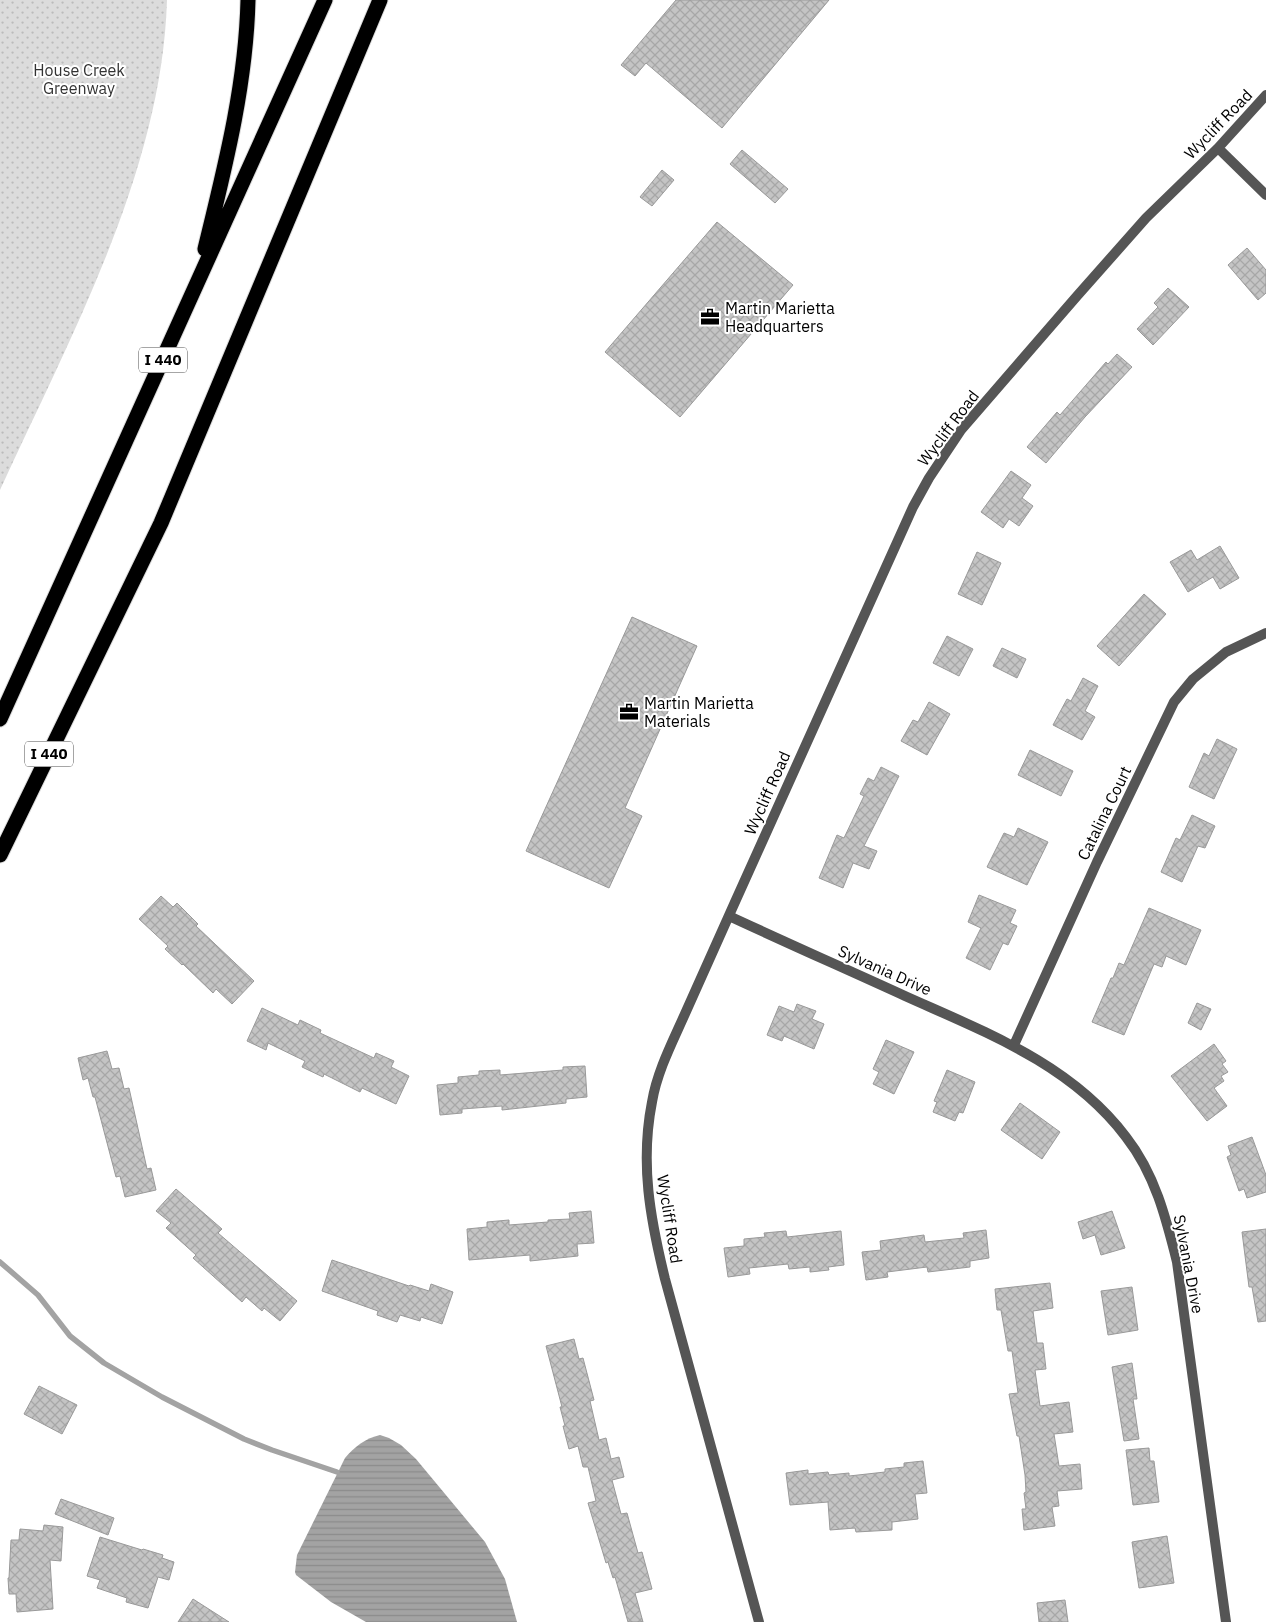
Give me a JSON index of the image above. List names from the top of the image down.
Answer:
{
  "streets": {
    "highway": ["I 440"],
    "street": ["Wycliff Road", "Catalina Court", "Sylvania Drive"]
  },
  "crossings": [
    ["Wycliff Road", "Sylvania Drive"],
    ["Catalina Court", "Sylvania Drive"]
  ],
  "parks": ["House Creek Greenway"],
  "places": {
    "office": ["Martin Marietta Headquarters", "Martin Marietta Materials"]
  }
}
